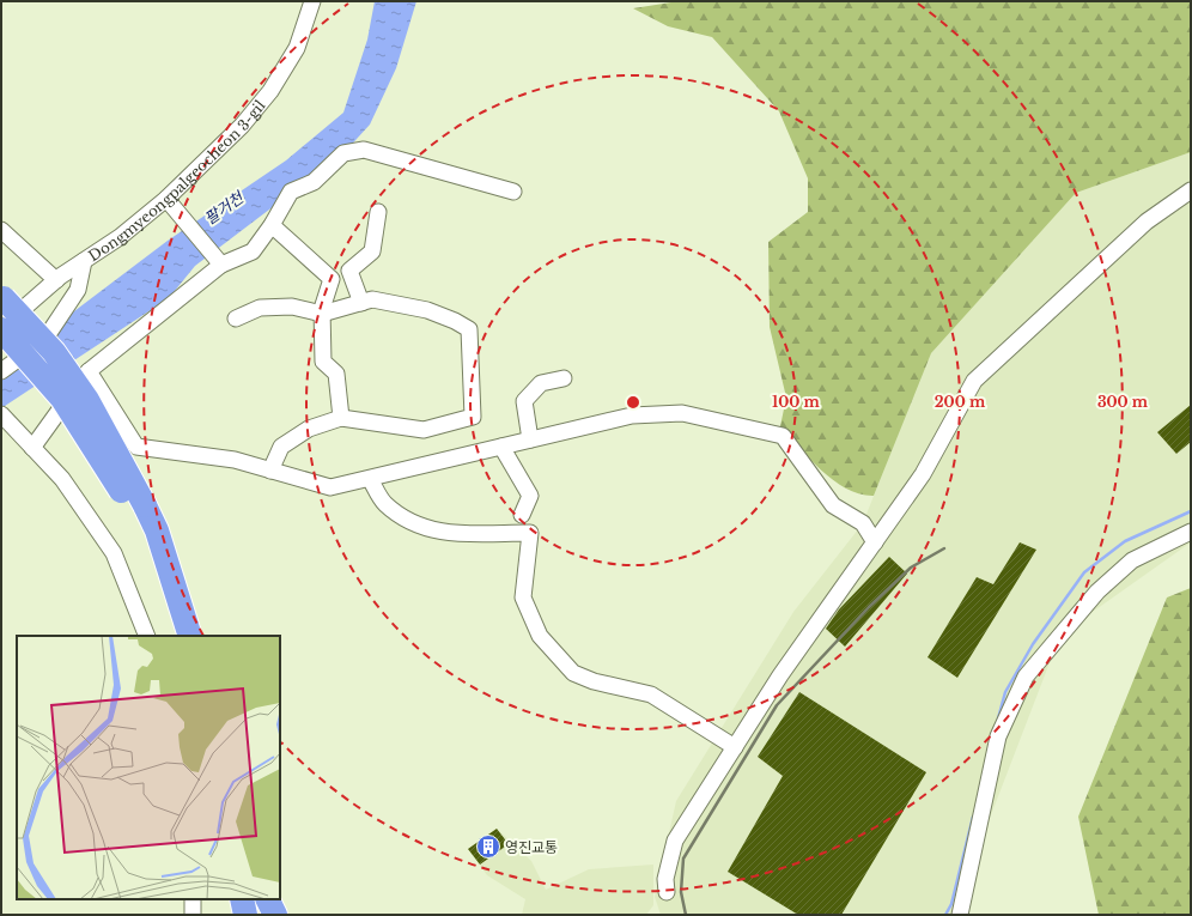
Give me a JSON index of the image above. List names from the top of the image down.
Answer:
{
  "streets": {
    "street": ["Dongmyeongpalgeocheon 3-gil"]
  },
  "water": ["팔거천"],
  "places": {
    "building": ["영진교통"]
  },
  "rings": ["100 m", "200 m", "300 m"]
}
